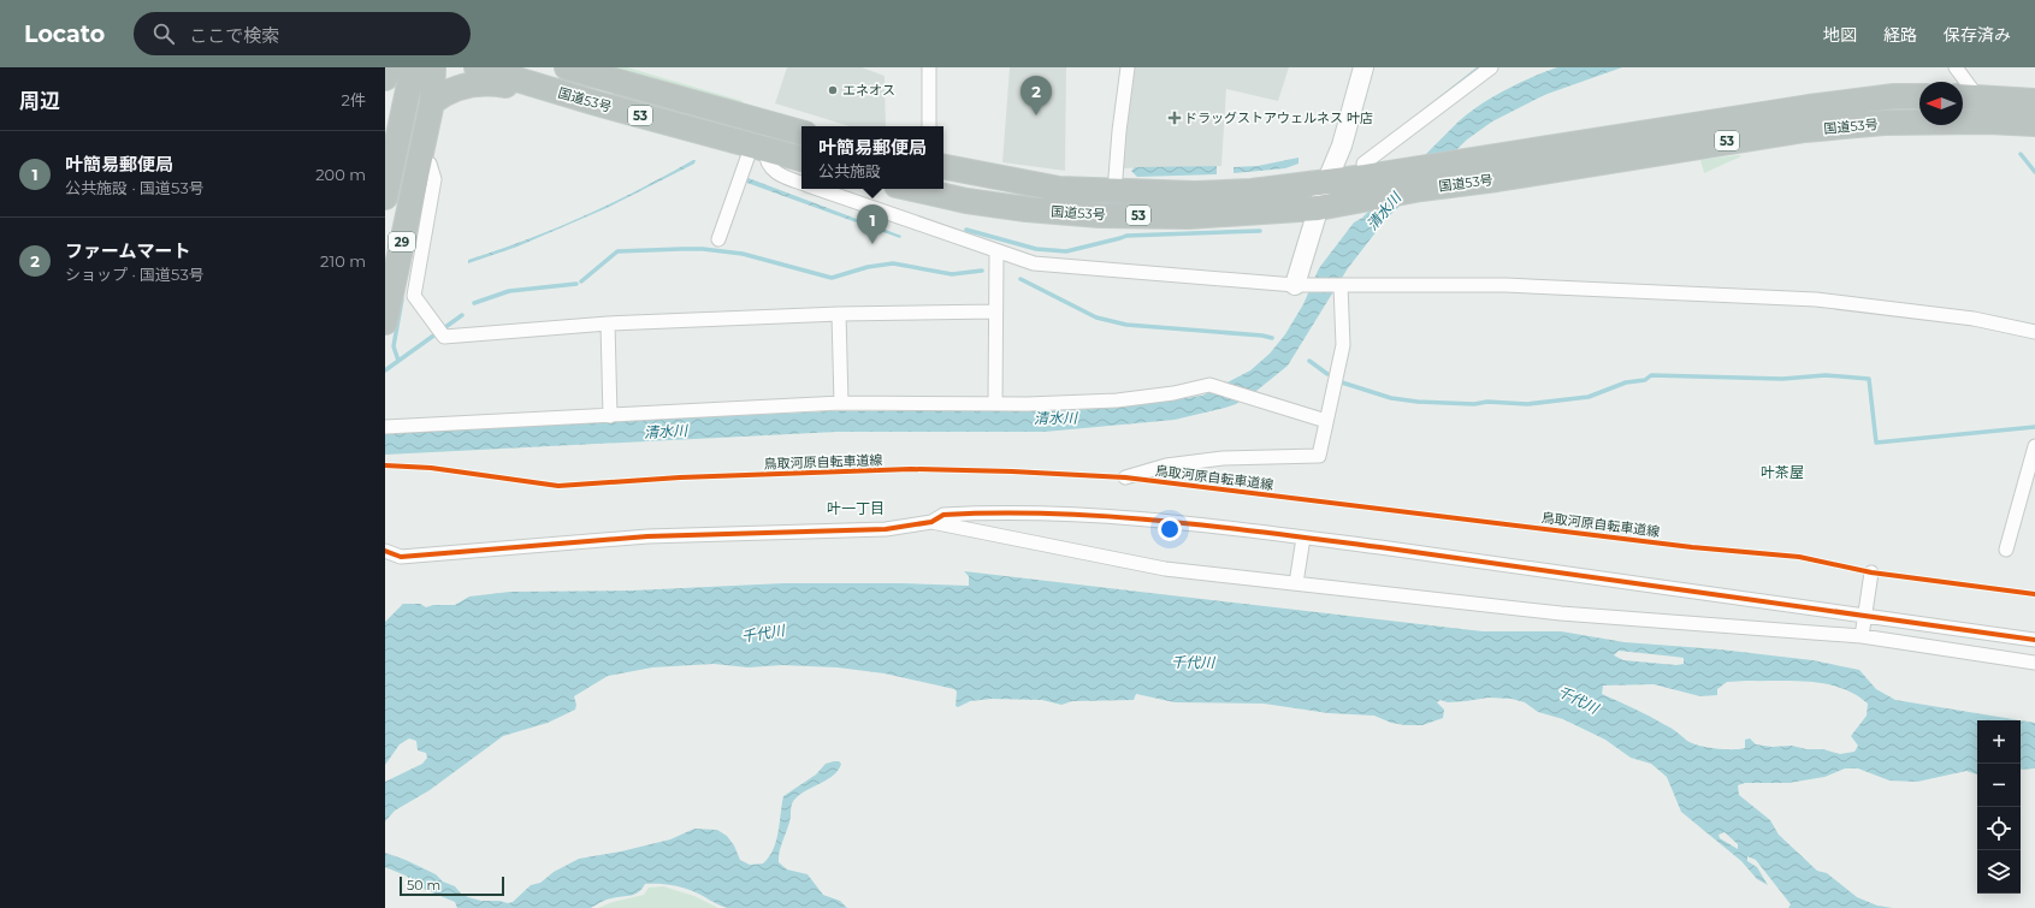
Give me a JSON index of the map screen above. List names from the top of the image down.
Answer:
{
  "streets": {
    "highway": ["国道53号", "53", "29"],
    "cycle path": ["鳥取河原自転車道線"]
  },
  "districts": ["叶茶屋", "叶一丁目"],
  "water": ["清水川", "千代川"],
  "places": {
    "other": ["エネオス"],
    "health": ["ドラッグストアウェルネス 叶店"]
  },
  "scale_bar": "50 m",
  "north": "left",
  "page": {
    "header": "Locato",
    "search": "ここで検索",
    "nav": ["地図", "経路", "保存済み"],
    "heading": ["周辺", "2件"],
    "pins": ["2", "1"],
    "popup": ["叶簡易郵便局", "公共施設"],
    "list": [
      {
        "mark": "1",
        "name": "叶簡易郵便局",
        "note": "公共施設 · 国道53号",
        "value": "200 m"
      },
      {
        "mark": "2",
        "name": "ファームマート",
        "note": "ショップ · 国道53号",
        "value": "210 m"
      }
    ],
    "map_buttons": ["+", "−"],
    "scale": "50 m"
  }
}
